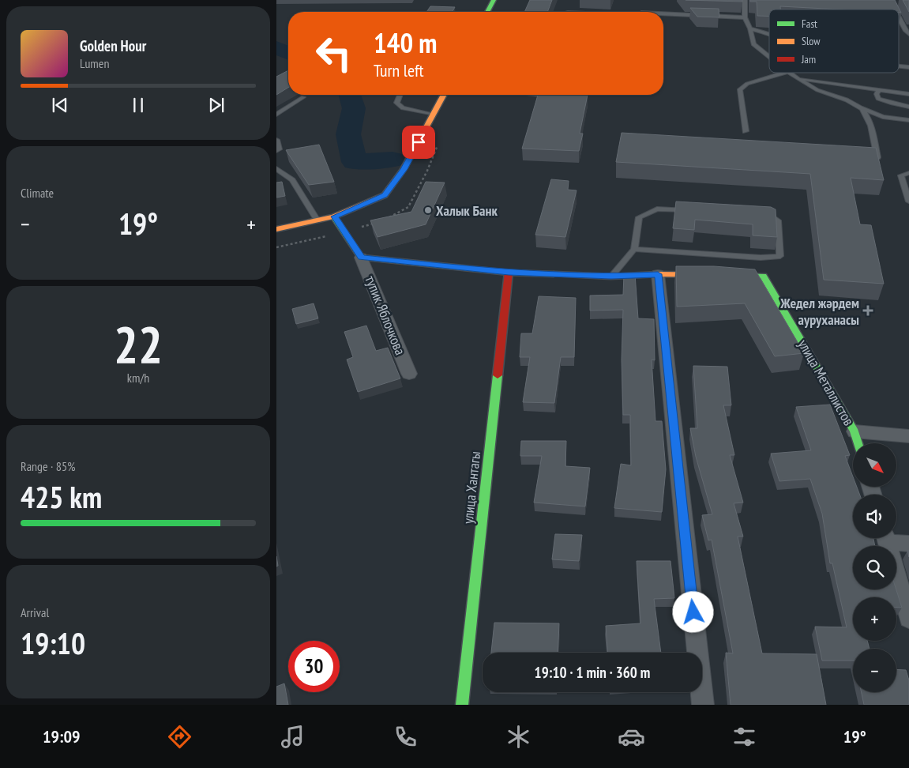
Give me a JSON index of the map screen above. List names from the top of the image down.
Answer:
{
  "streets": {
    "street": ["тупик Яблочкова", "улица Металлистов", "улица Хантагы"]
  },
  "places": {
    "other": ["Халык Банк"],
    "health": ["Жедел жәрдем ауруханасы"]
  },
  "legend": ["Fast", "Slow", "Jam"],
  "north": "bottom right",
  "page": {
    "turn": ["140 m", "Turn left"],
    "song": ["Golden Hour", "Lumen"],
    "tile": [
      "Climate",
      ["22", "km/h"],
      ["Range · 85%", "425 km"],
      ["Arrival", "19:10"]
    ],
    "heat": ["−", "19°", "+"],
    "map_buttons": ["+", "−"],
    "limit": "30",
    "trip": "19:10 · 1 min · 360 m",
    "tabs": ["19:09", "19°"]
  }
}
